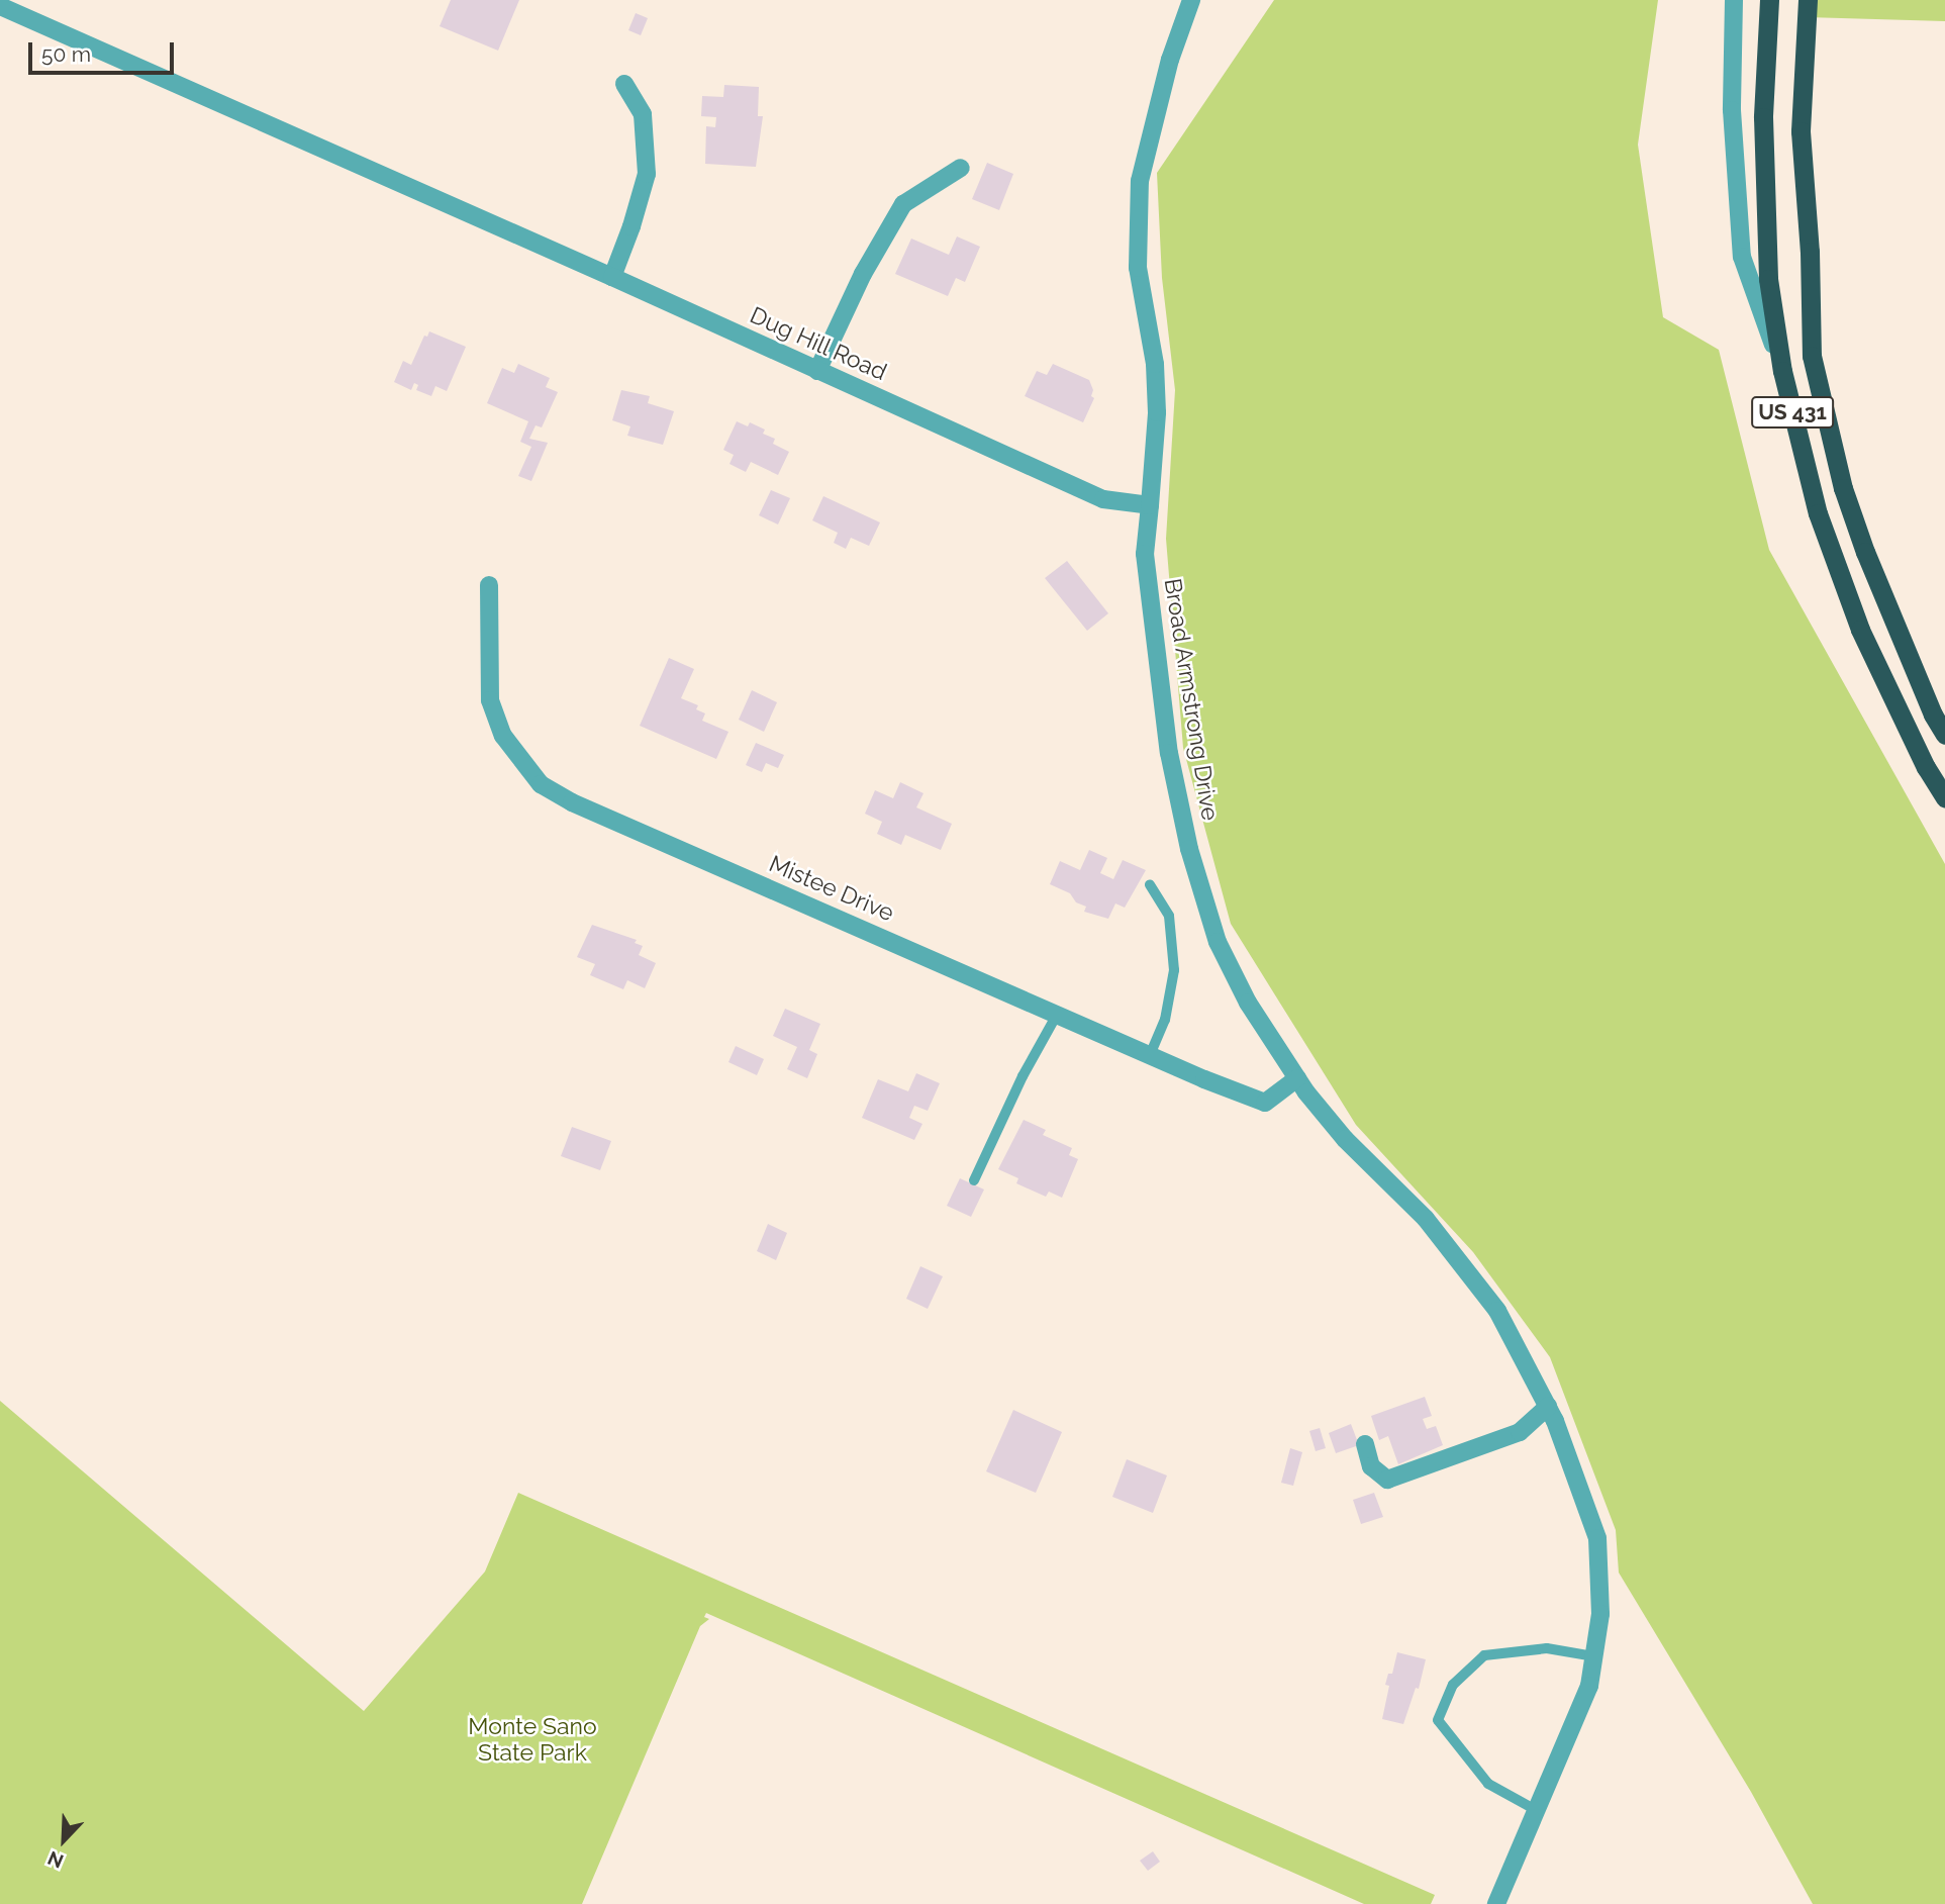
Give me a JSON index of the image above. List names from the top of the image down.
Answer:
{
  "streets": {
    "highway": ["US 431"],
    "street": ["Dug Hill Road", "Broad Armstrong Drive", "Mistee Drive"]
  },
  "crossings": [
    ["Dug Hill Road", "Broad Armstrong Drive"],
    ["Broad Armstrong Drive", "Mistee Drive"]
  ],
  "parks": ["Monte Sano State Park"],
  "scale_bar": "50 m",
  "north": "bottom left"
}
